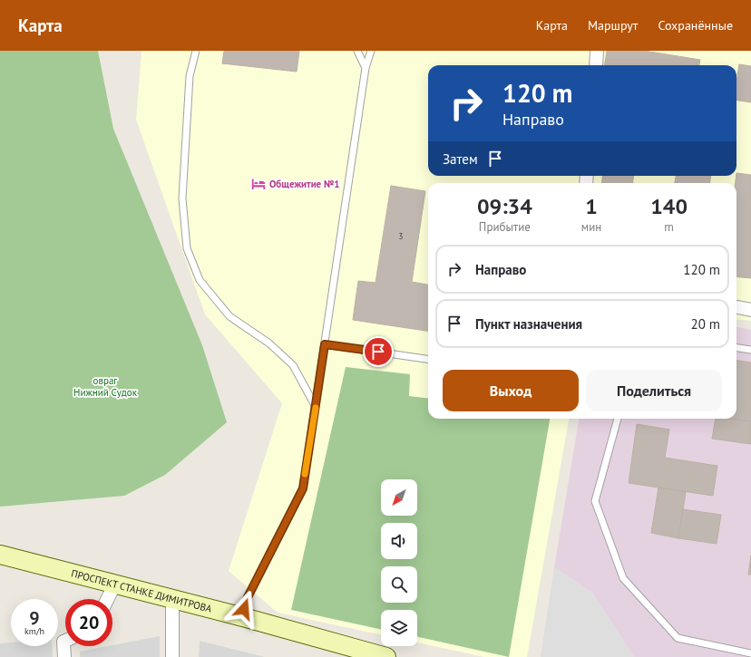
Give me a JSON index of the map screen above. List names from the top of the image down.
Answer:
{
  "streets": {
    "main road": ["ПРОСПЕКТ СТАНКЕ ДИМИТРОВА"]
  },
  "parks": ["овраг Нижний Судок"],
  "places": {
    "hotel": ["Общежитие №1"]
  },
  "house_numbers": ["3"],
  "north": "bottom left",
  "page": {
    "header": "Карта",
    "nav": ["Карта", "Маршрут", "Сохранённые"],
    "turn": ["120 m", "Направо"],
    "then": "Затем",
    "eta": [
      "09:34",
      "Прибытие",
      "1",
      "мин",
      "140",
      "m"
    ],
    "list": [
      {
        "name": "Направо",
        "value": "120 m"
      },
      {
        "name": "Пункт назначения",
        "value": "20 m"
      }
    ],
    "buttons": ["Выход", "Поделиться"],
    "speed": "9 km/h",
    "limit": "20"
  }
}
